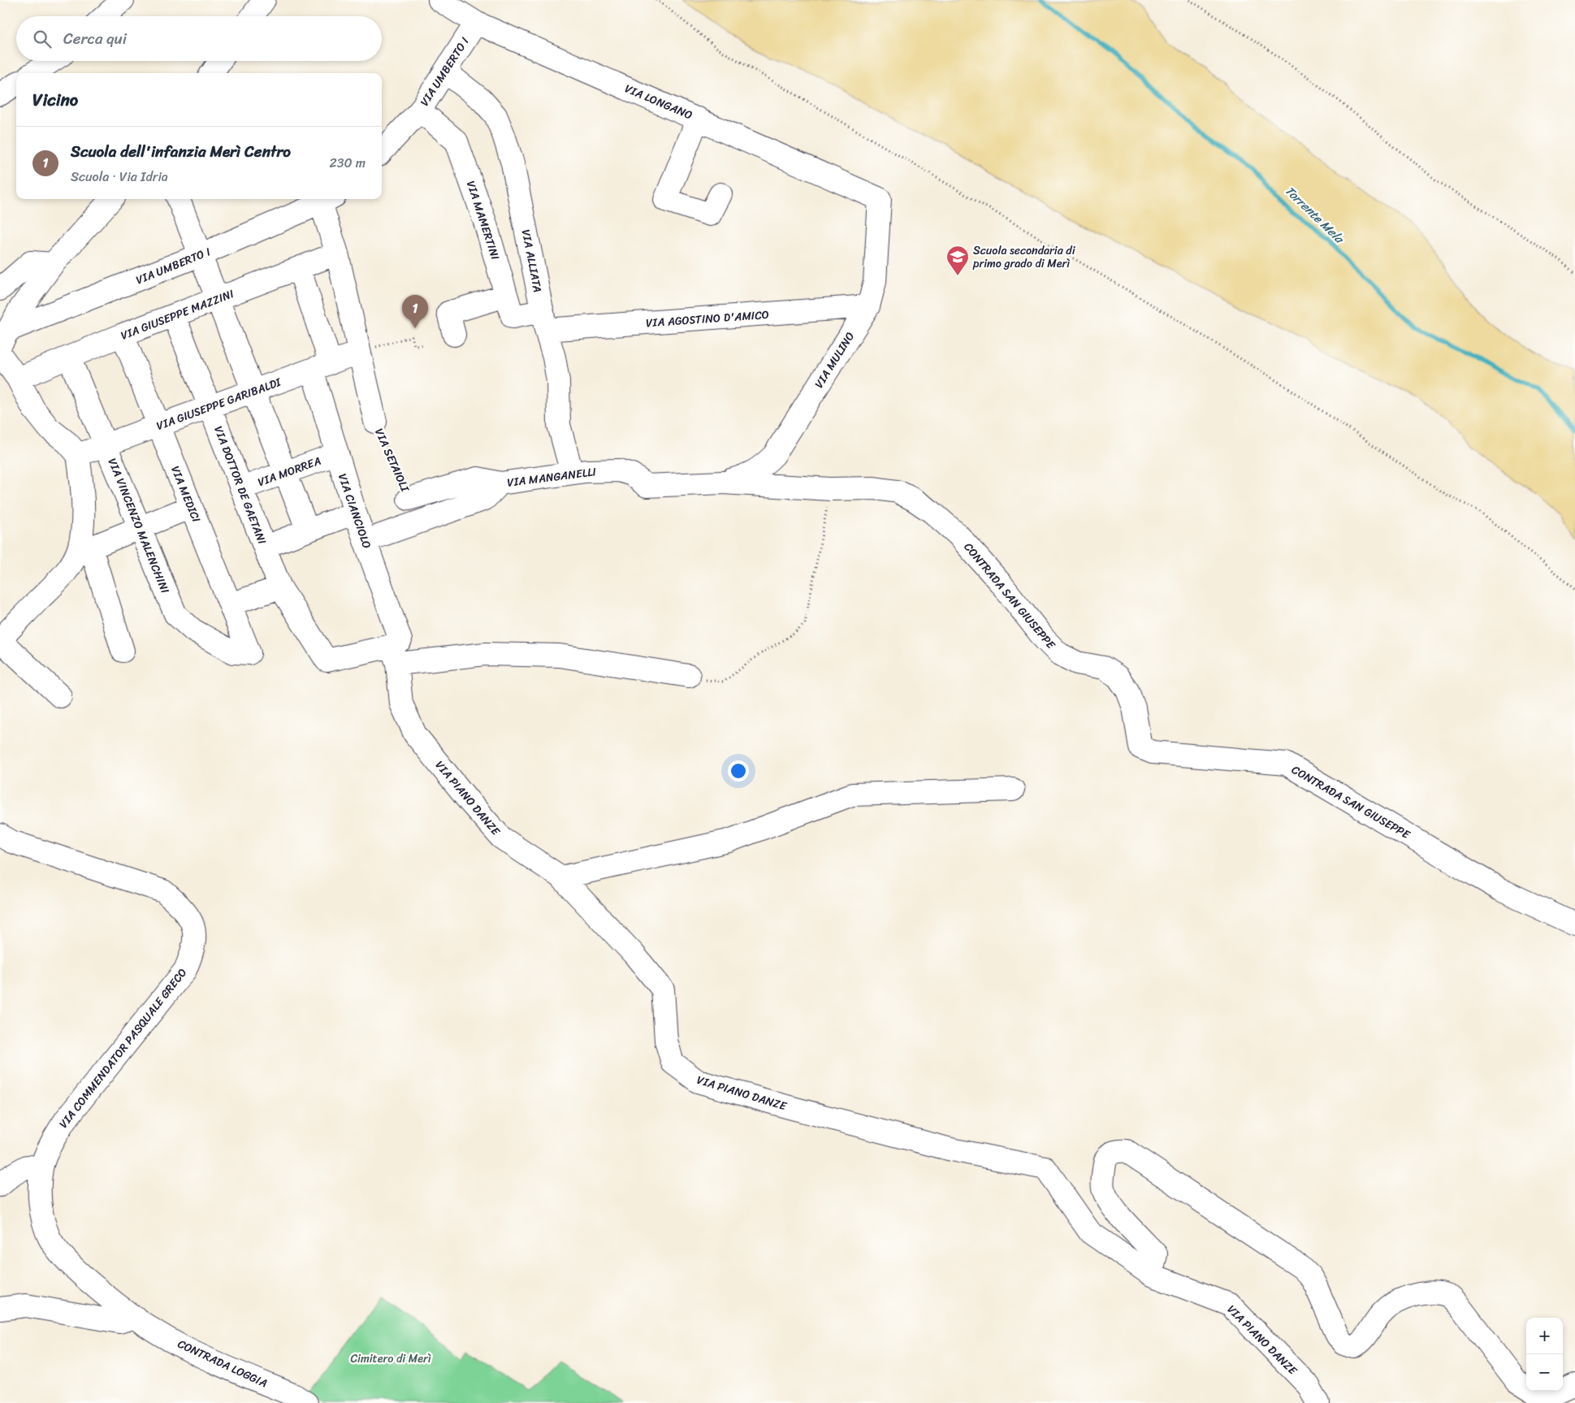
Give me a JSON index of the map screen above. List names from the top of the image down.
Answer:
{
  "streets": {
    "street": [
      "VIA UMBERTO I",
      "VIA LONGANO",
      "VIA MAMERTINI",
      "VIA ALLIATA",
      "VIA GIUSEPPE MAZZINI",
      "VIA AGOSTINO D'AMICO",
      "VIA MULINO",
      "VIA GIUSEPPE GARIBALDI",
      "VIA SETAIOLI",
      "VIA MORREA",
      "VIA MANGANELLI",
      "VIA DOTTOR DE GAETANI",
      "VIA MEDICI",
      "VIA CIANCIOLO",
      "VIA VINCENZO MALENCHINI",
      "CONTRADA SAN GIUSEPPE",
      "VIA PIANO DANZE",
      "VIA COMMENDATOR PASQUALE GRECO",
      "CONTRADA LOGGIA"
    ]
  },
  "crossings": [
    ["VIA UMBERTO I", "VIA LONGANO"],
    ["VIA UMBERTO I", "VIA MAMERTINI"],
    ["VIA UMBERTO I", "VIA ALLIATA"],
    ["VIA LONGANO", "VIA MULINO"],
    ["VIA MAMERTINI", "VIA ALLIATA"],
    ["VIA MAMERTINI", "VIA AGOSTINO D'AMICO"],
    ["VIA ALLIATA", "VIA AGOSTINO D'AMICO"],
    ["VIA ALLIATA", "VIA MANGANELLI"],
    ["VIA GIUSEPPE MAZZINI", "VIA DOTTOR DE GAETANI"],
    ["VIA GIUSEPPE MAZZINI", "VIA MEDICI"],
    ["VIA GIUSEPPE MAZZINI", "VIA CIANCIOLO"],
    ["VIA GIUSEPPE MAZZINI", "VIA VINCENZO MALENCHINI"],
    ["VIA AGOSTINO D'AMICO", "VIA MULINO"],
    ["VIA MULINO", "VIA MANGANELLI"],
    ["VIA MULINO", "CONTRADA SAN GIUSEPPE"],
    ["VIA GIUSEPPE GARIBALDI", "VIA DOTTOR DE GAETANI"],
    ["VIA GIUSEPPE GARIBALDI", "VIA MEDICI"],
    ["VIA GIUSEPPE GARIBALDI", "VIA CIANCIOLO"],
    ["VIA GIUSEPPE GARIBALDI", "VIA VINCENZO MALENCHINI"],
    ["VIA SETAIOLI", "VIA MANGANELLI"],
    ["VIA MORREA", "VIA DOTTOR DE GAETANI"],
    ["VIA MORREA", "VIA CIANCIOLO"],
    ["VIA MANGANELLI", "VIA CIANCIOLO"],
    ["VIA MANGANELLI", "CONTRADA SAN GIUSEPPE"],
    ["VIA MEDICI", "VIA VINCENZO MALENCHINI"],
    ["VIA CIANCIOLO", "VIA PIANO DANZE"],
    ["VIA COMMENDATOR PASQUALE GRECO", "CONTRADA LOGGIA"]
  ],
  "water": ["Torrente Mela"],
  "parks": ["Cimitero di Merì"],
  "places": {
    "school or university": ["Scuola secondaria di primo grado di Merì"]
  },
  "page": {
    "search": "Cerca qui",
    "heading": "Vicino",
    "list": [
      {
        "mark": "1",
        "name": "Scuola dell'infanzia Merì Centro",
        "note": "Scuola · Via Idria",
        "value": "230 m"
      }
    ],
    "pins": "1",
    "map_buttons": ["+", "−"]
  }
}
